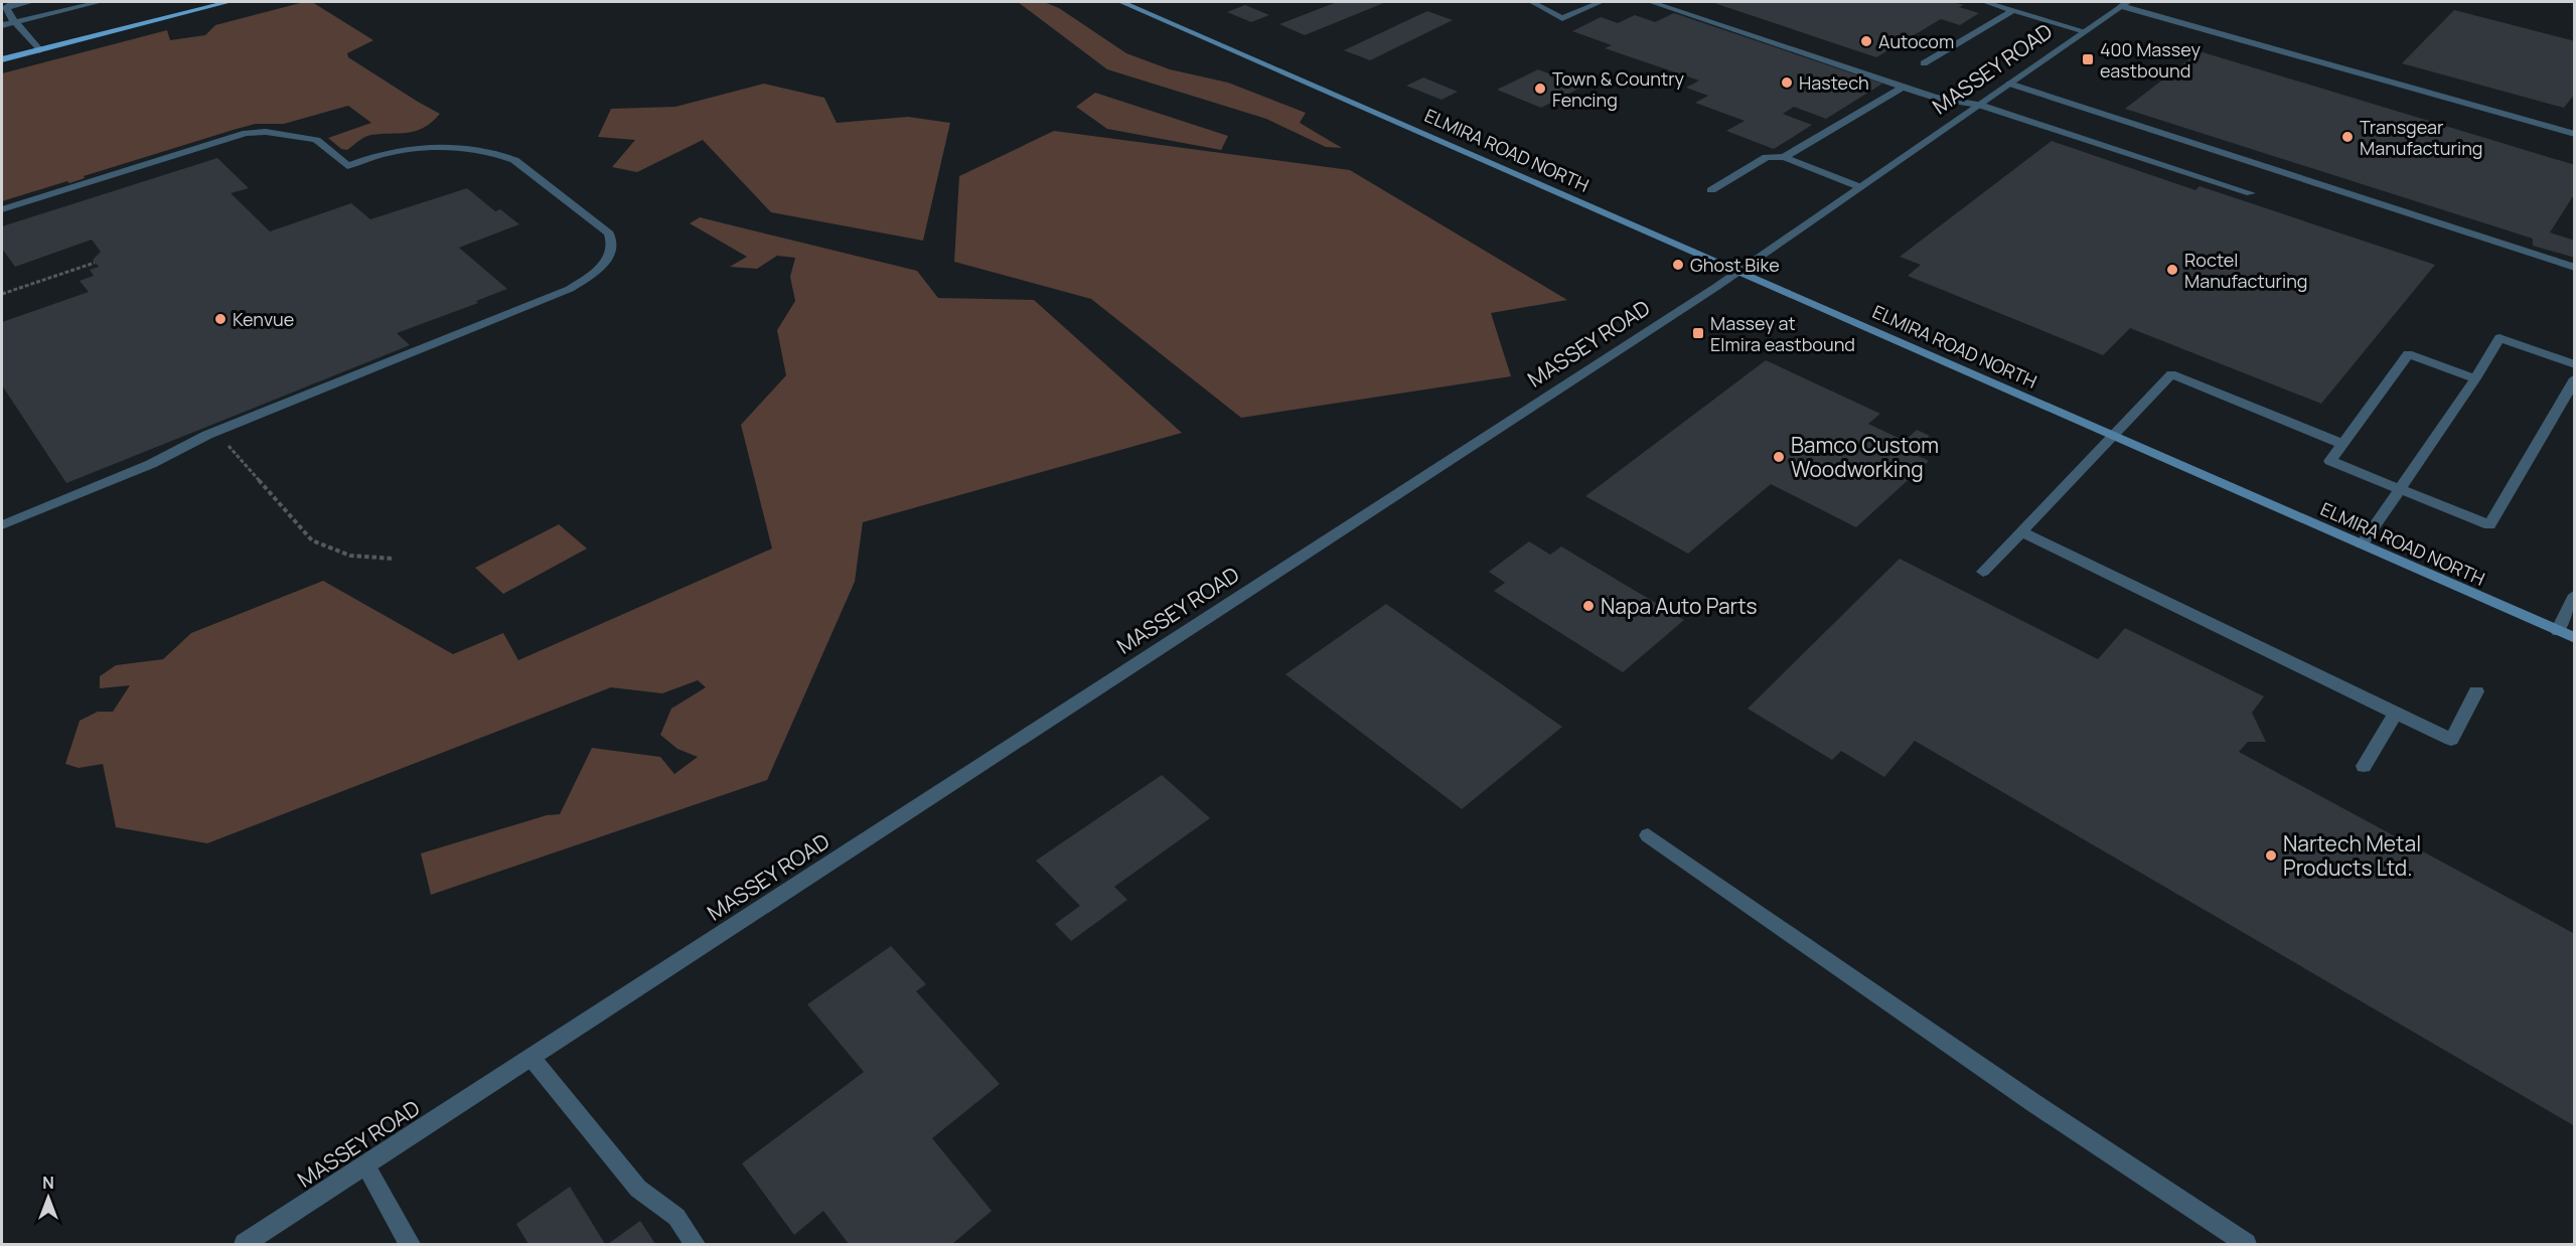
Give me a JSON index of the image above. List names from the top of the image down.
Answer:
{
  "streets": {
    "main road": ["ELMIRA ROAD NORTH"],
    "street": ["MASSEY ROAD"]
  },
  "crossings": [
    ["MASSEY ROAD", "ELMIRA ROAD NORTH"]
  ],
  "places": {
    "other": [
      "Autocom",
      "Hastech",
      "Town & Country Fencing",
      "Transgear Manufacturing",
      "Ghost Bike",
      "Roctel Manufacturing",
      "Kenvue",
      "Bamco Custom Woodworking",
      "Napa Auto Parts",
      "Nartech Metal Products Ltd."
    ],
    "transit": ["400 Massey eastbound", "Massey at Elmira eastbound"]
  },
  "north": "top"
}
